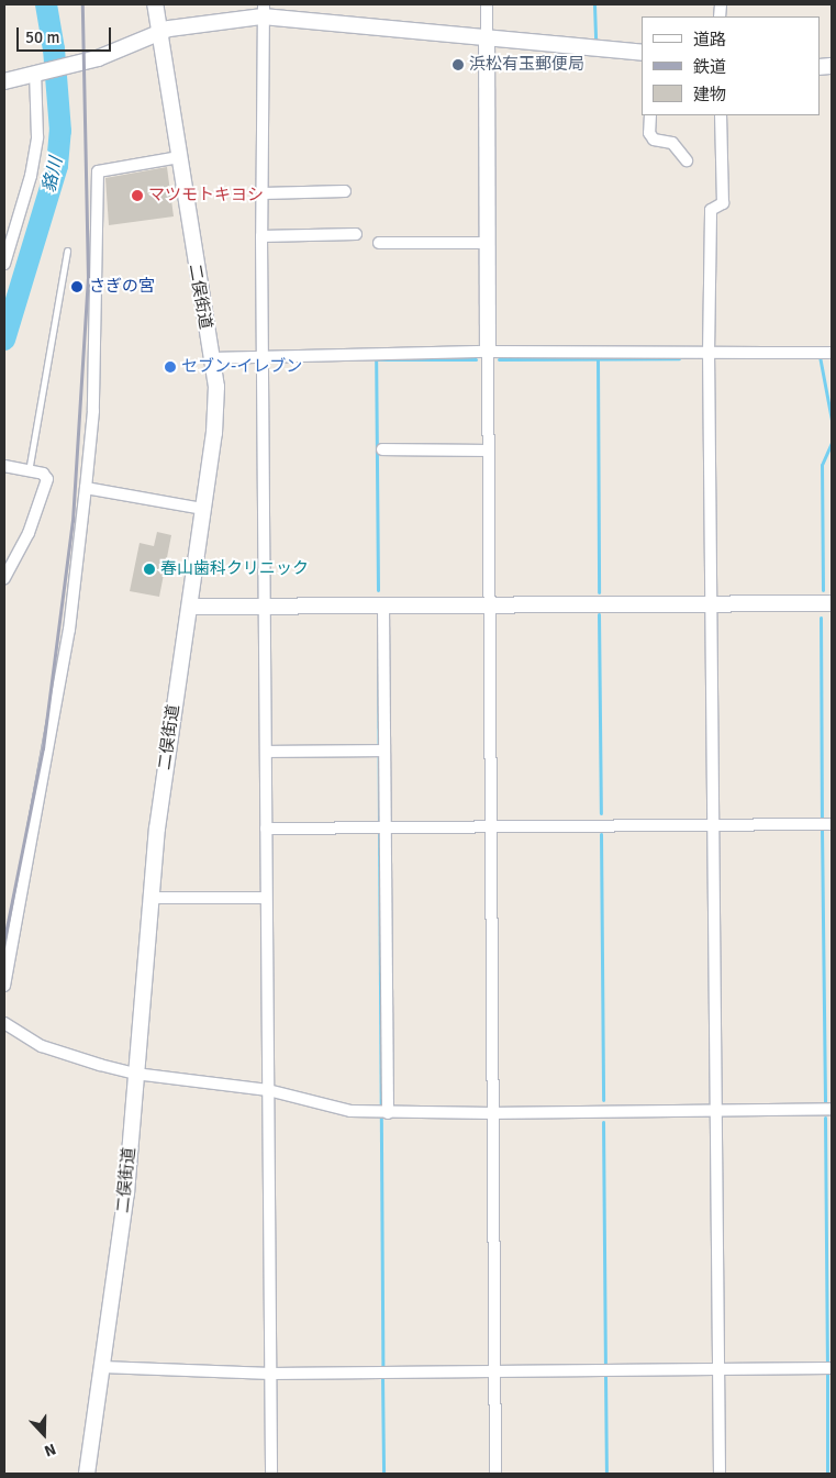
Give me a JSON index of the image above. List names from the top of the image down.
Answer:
{
  "streets": {
    "street": ["二俣街道"]
  },
  "water": ["貉川"],
  "places": [
    "浜松有玉郵便局",
    "マツモトキヨシ",
    "さぎの宮",
    "セブン-イレブン",
    "春山歯科クリニック"
  ],
  "legend": ["道路", "鉄道", "建物"],
  "scale_bar": "50 m",
  "north": "bottom"
}
